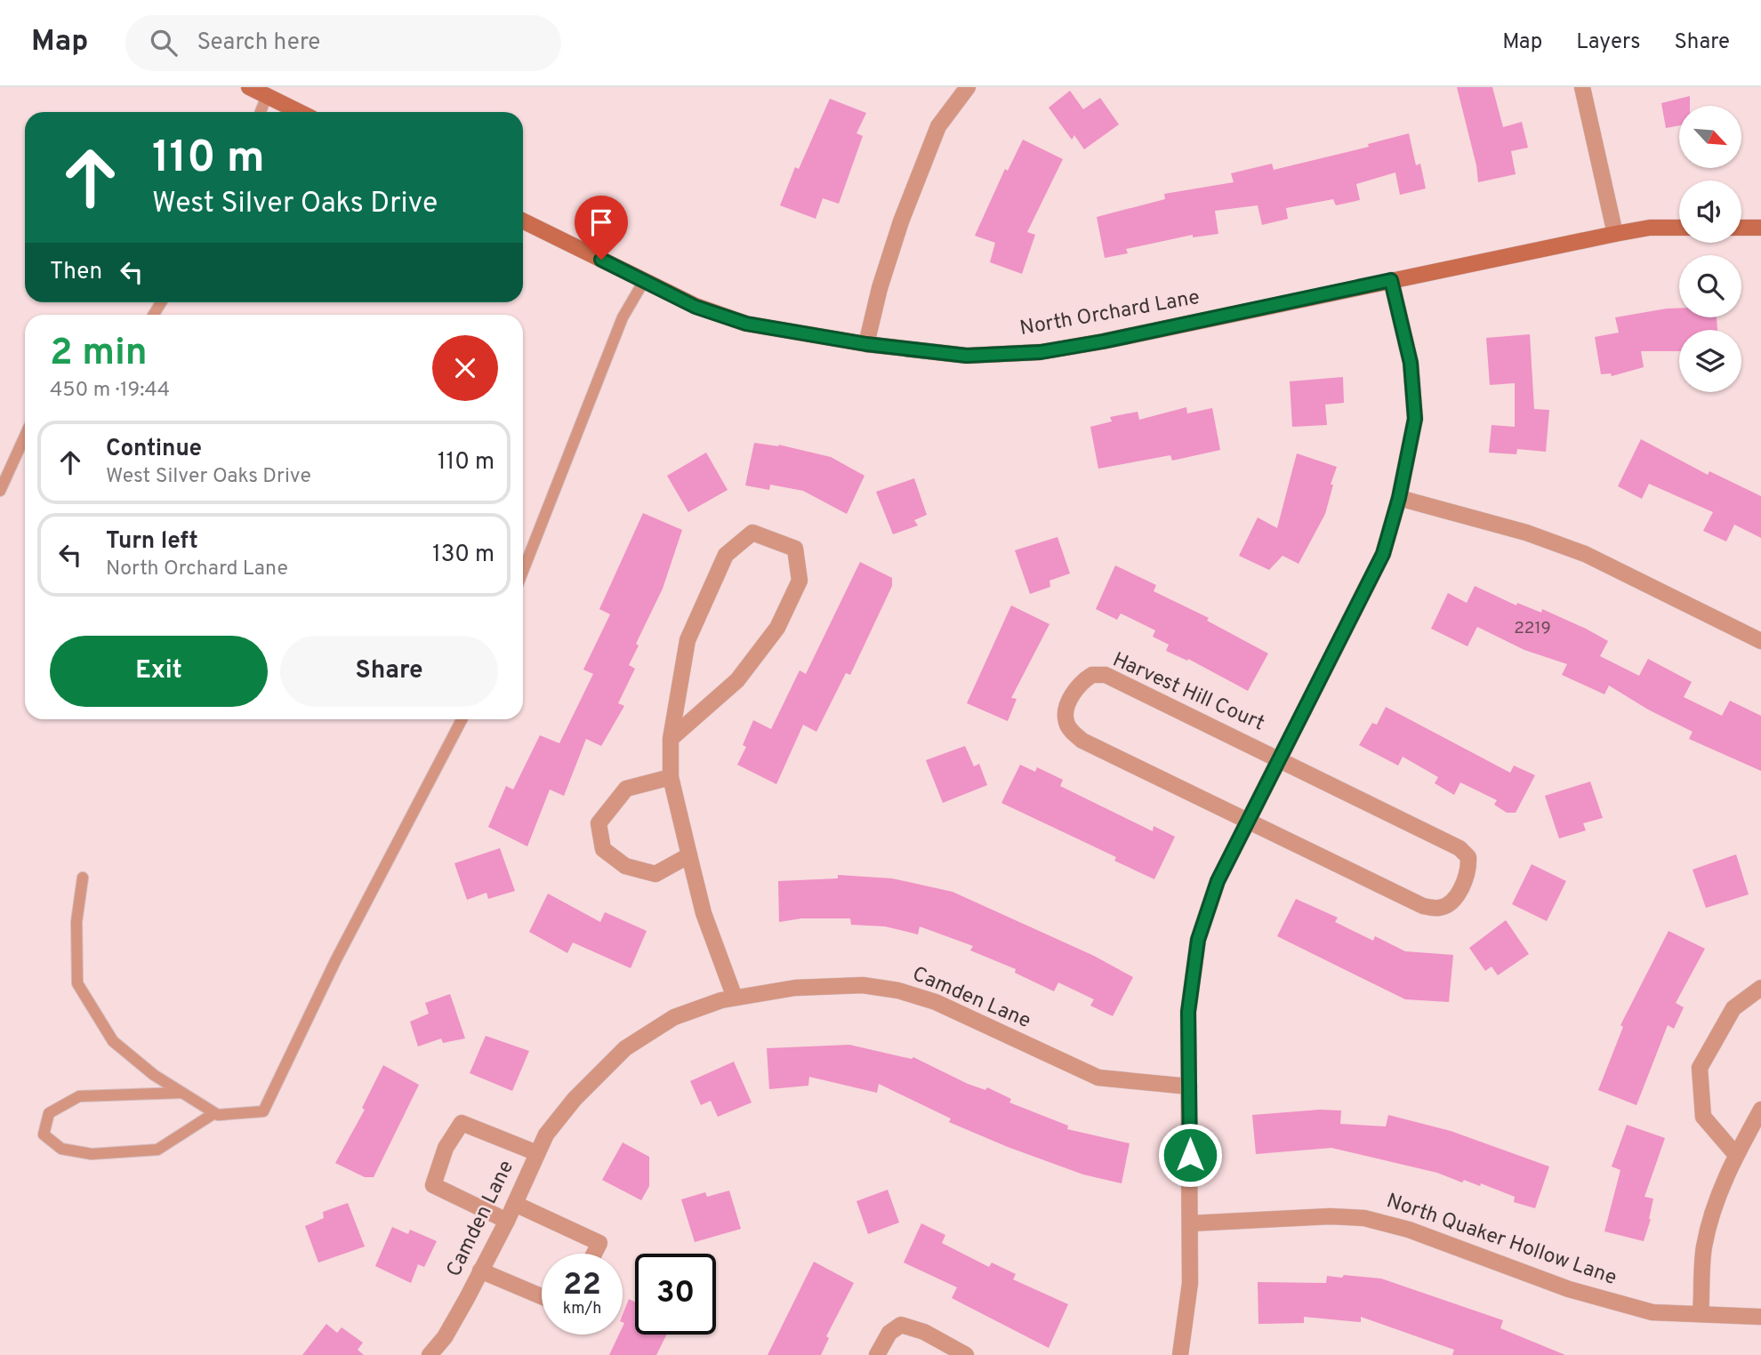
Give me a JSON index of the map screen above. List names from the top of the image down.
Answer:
{
  "streets": {
    "street": [
      "North Orchard Lane",
      "Harvest Hill Court",
      "Camden Lane",
      "North Quaker Hollow Lane"
    ]
  },
  "house_numbers": ["2219"],
  "north": "bottom right",
  "page": {
    "header": "Map",
    "search": "Search here",
    "nav": ["Map", "Layers", "Share"],
    "turn": ["110 m", "West Silver Oaks Drive"],
    "then": "Then",
    "heading": ["2 min", "450 m · 19:44"],
    "list": [
      {
        "name": "Continue",
        "note": "West Silver Oaks Drive",
        "value": "110 m"
      },
      {
        "name": "Turn left",
        "note": "North Orchard Lane",
        "value": "130 m"
      }
    ],
    "buttons": ["Exit", "Share"],
    "speed": "22 km/h",
    "limit": "30"
  }
}
